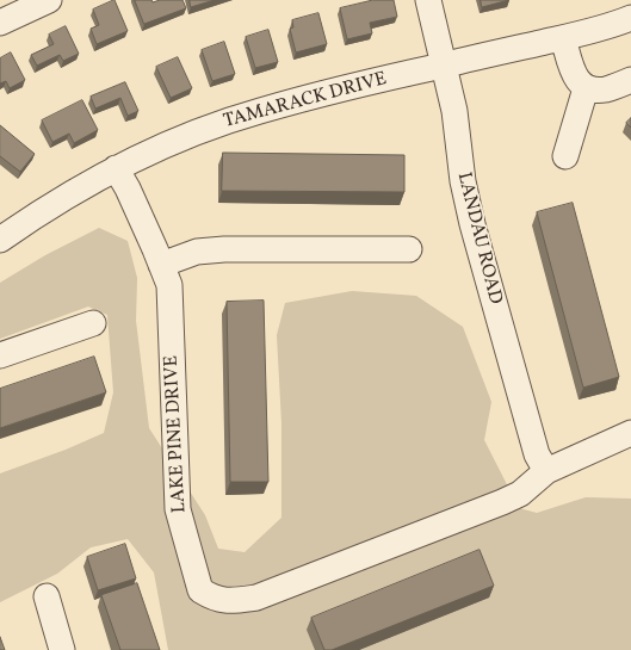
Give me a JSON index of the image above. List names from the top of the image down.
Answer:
{
  "streets": {
    "street": ["TAMARACK DRIVE", "LANDAU ROAD", "LAKE PINE DRIVE"]
  },
  "crossings": [
    ["TAMARACK DRIVE", "LANDAU ROAD"],
    ["TAMARACK DRIVE", "LAKE PINE DRIVE"],
    ["LANDAU ROAD", "LAKE PINE DRIVE"]
  ]
}
